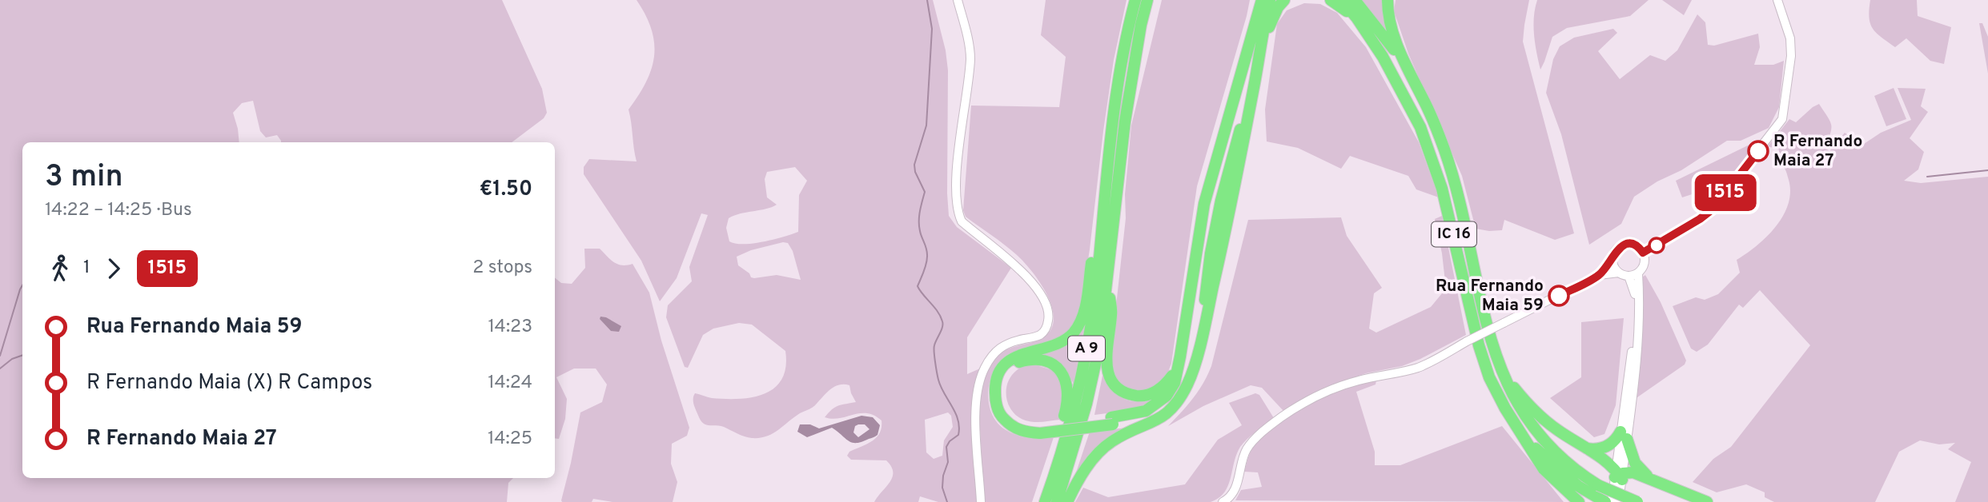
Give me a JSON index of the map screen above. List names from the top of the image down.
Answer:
{
  "streets": {
    "highway": ["IC 16", "A 9"]
  },
  "places": ["R Fernando Maia 27", "Rua Fernando Maia 59"],
  "lines": ["bus line 1515"],
  "page": {
    "on_map": "1515",
    "heading": ["3 min", "14:22 – 14:25 · Bus", "€1.50"],
    "legs": ["1", "1515", "2 stops"],
    "list": [
      {
        "name": "Rua Fernando Maia 59",
        "value": "14:23"
      },
      {
        "name": "R Fernando Maia (X) R Campos",
        "value": "14:24"
      },
      {
        "name": "R Fernando Maia 27",
        "value": "14:25"
      }
    ]
  }
}
